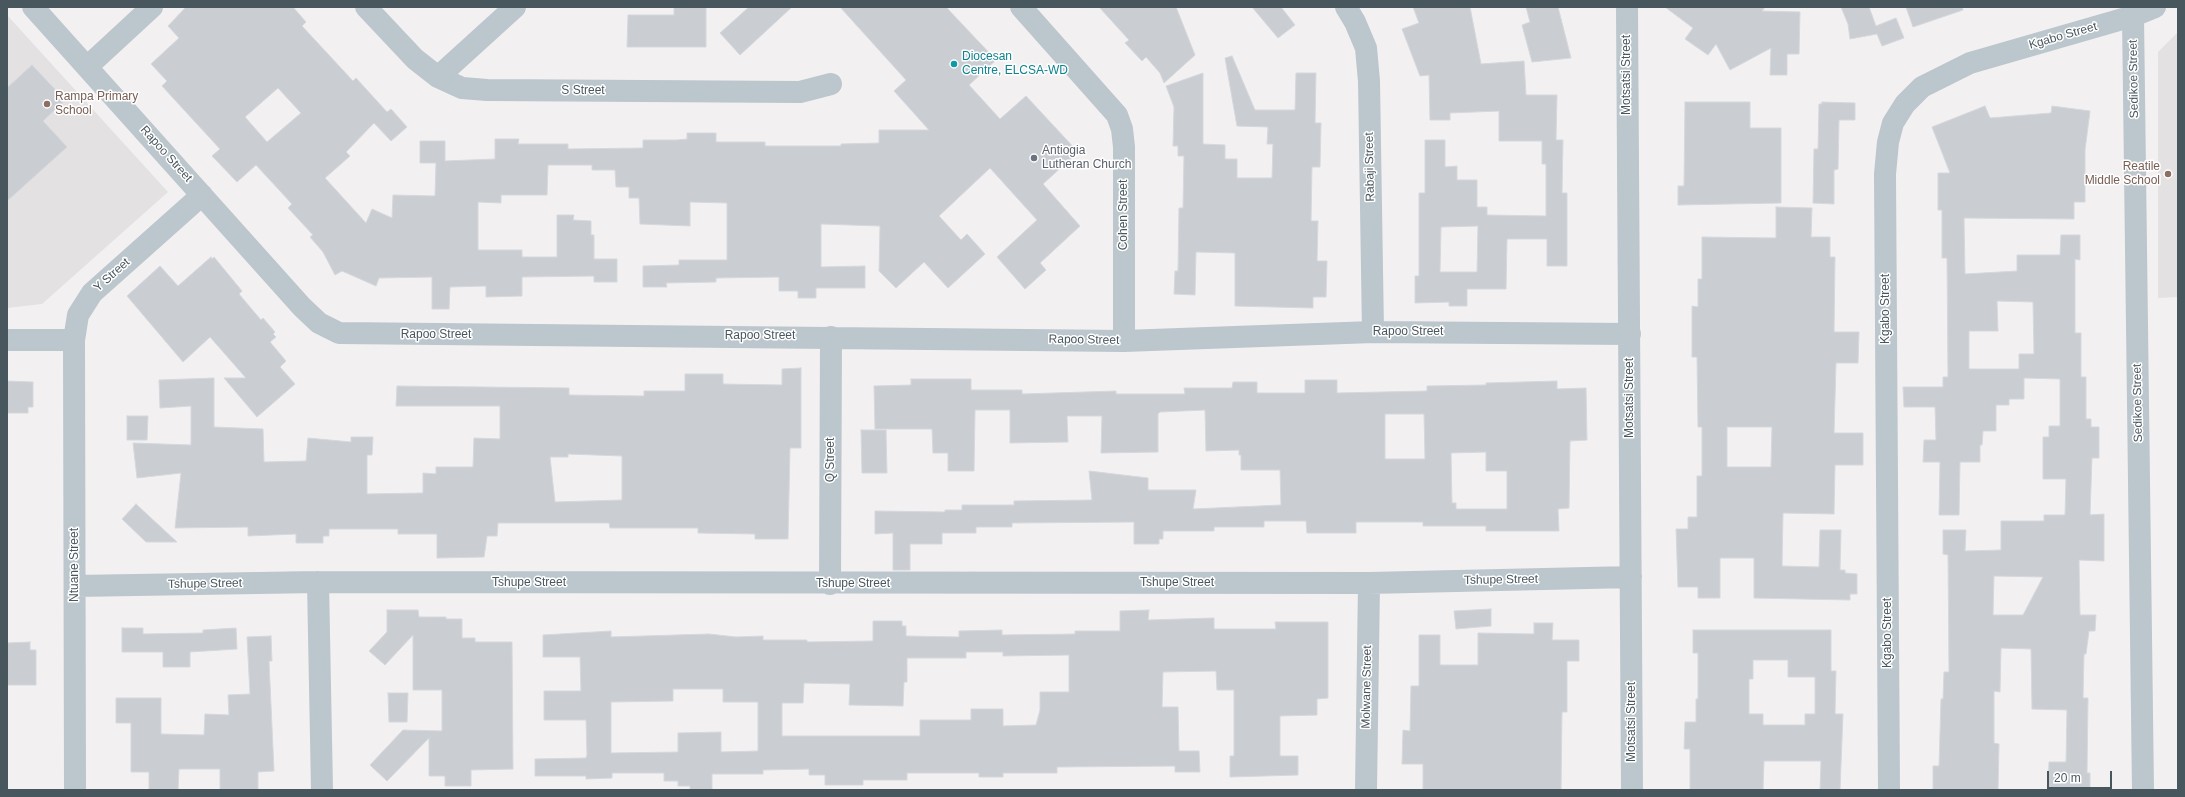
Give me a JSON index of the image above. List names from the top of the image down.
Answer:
{
  "streets": {
    "street": [
      "Kgabo Street",
      "Motsatsi Street",
      "Sedikoe Street",
      "S Street",
      "Rapoo Street",
      "Rabaji Street",
      "Cohen Street",
      "Y Street",
      "Q Street",
      "Ntuane Street",
      "Tshupe Street",
      "Molwane Street"
    ]
  },
  "crossings": [
    ["Kgabo Street", "Sedikoe Street"],
    ["Motsatsi Street", "Rapoo Street"],
    ["Motsatsi Street", "Tshupe Street"],
    ["Rapoo Street", "Rabaji Street"],
    ["Rapoo Street", "Cohen Street"],
    ["Rapoo Street", "Y Street"],
    ["Rapoo Street", "Q Street"],
    ["Y Street", "Ntuane Street"],
    ["Q Street", "Tshupe Street"],
    ["Ntuane Street", "Tshupe Street"],
    ["Tshupe Street", "Molwane Street"]
  ],
  "places": [
    "Diocesan Centre, ELCSA-WD",
    "Rampa Primary School",
    "Antiogia Lutheran Church",
    "Reatile Middle School"
  ],
  "scale_bar": "20 m"
}
